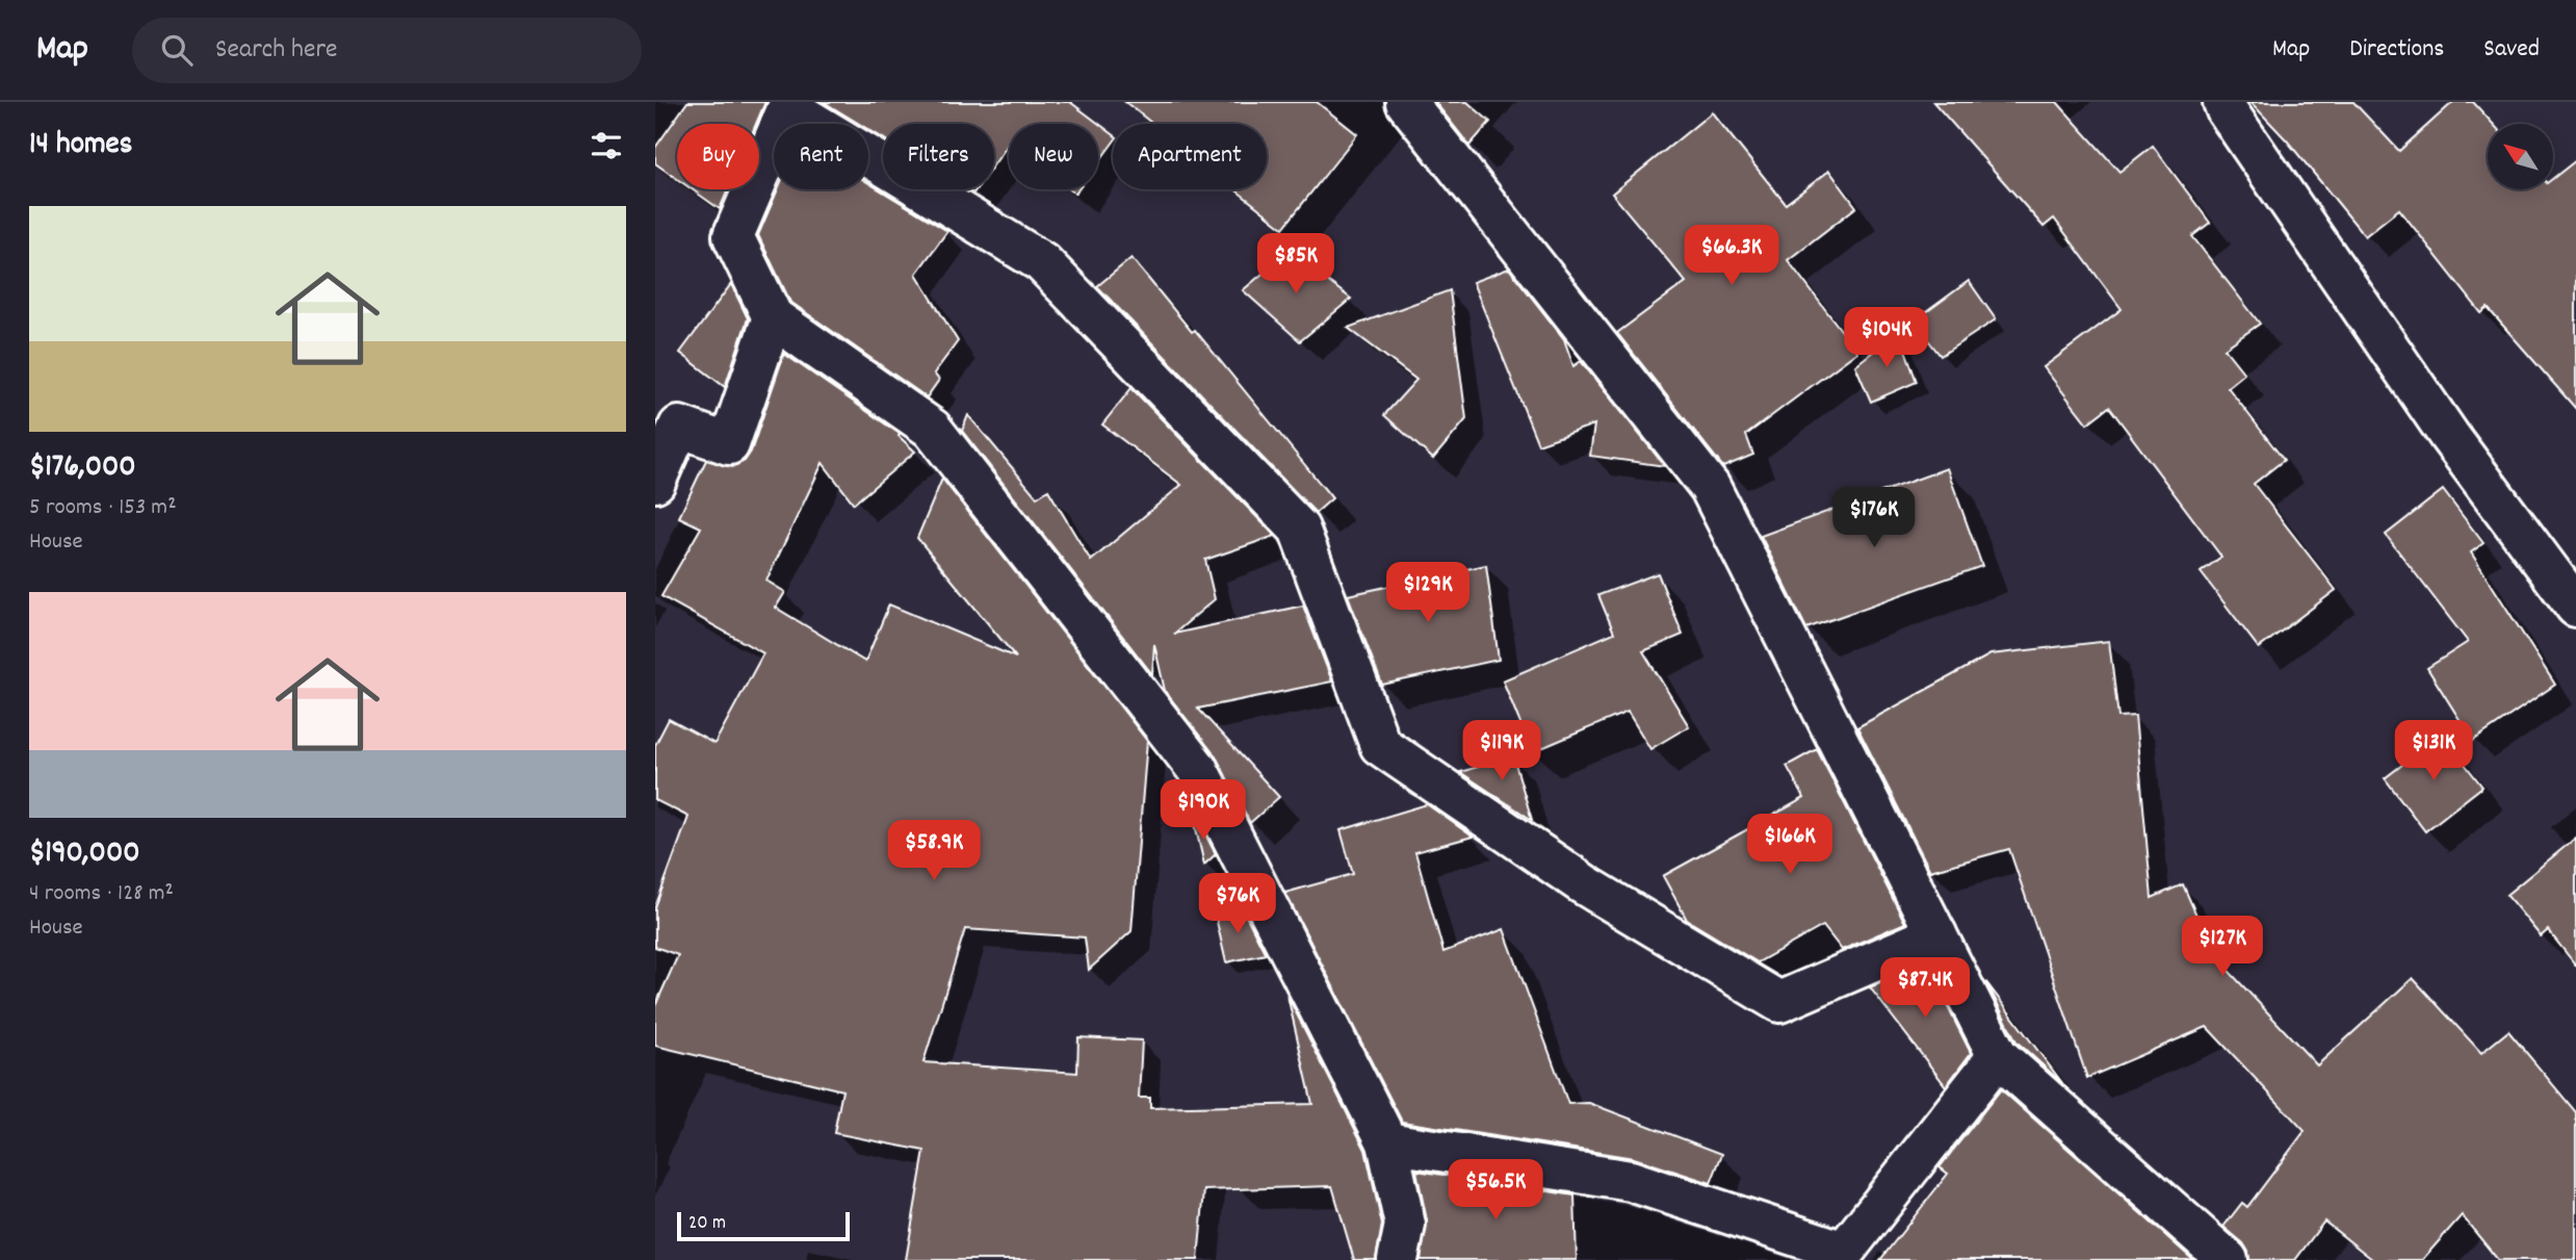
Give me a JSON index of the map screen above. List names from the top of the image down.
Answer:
{
  "scale_bar": "20 m",
  "north": "top left",
  "page": {
    "header": "Map",
    "search": "Search here",
    "nav": ["Map", "Directions", "Saved"],
    "heading": "14 homes",
    "chip": [
      "Buy",
      "Rent",
      "Filters",
      "New",
      "Apartment"
    ],
    "list": [
      {
        "name": "$176,000",
        "note": "5 rooms · 153 m² · House"
      },
      {
        "name": "$190,000",
        "note": "4 rooms · 128 m² · House"
      }
    ],
    "price": [
      "$66.3K",
      "$85K",
      "$104K",
      "$176K",
      "$129K",
      "$119K",
      "$131K",
      "$190K",
      "$166K",
      "$58.9K",
      "$76K",
      "$127K",
      "$87.4K",
      "$56.5K"
    ],
    "scale": "20 m"
  }
}
